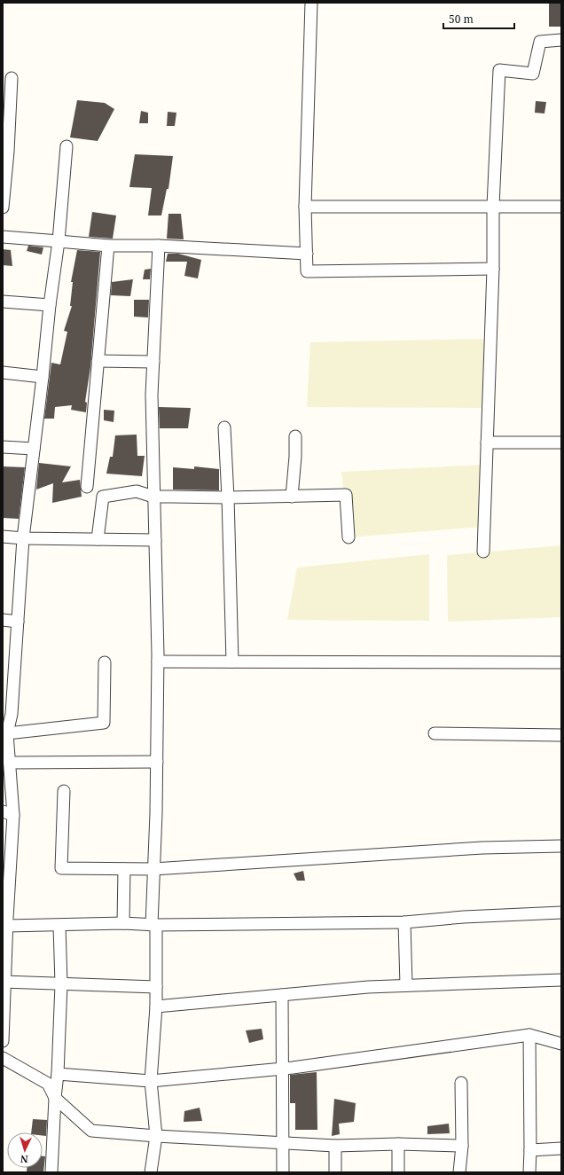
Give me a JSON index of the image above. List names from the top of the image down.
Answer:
{
  "scale_bar": "50 m",
  "north": "bottom"
}
